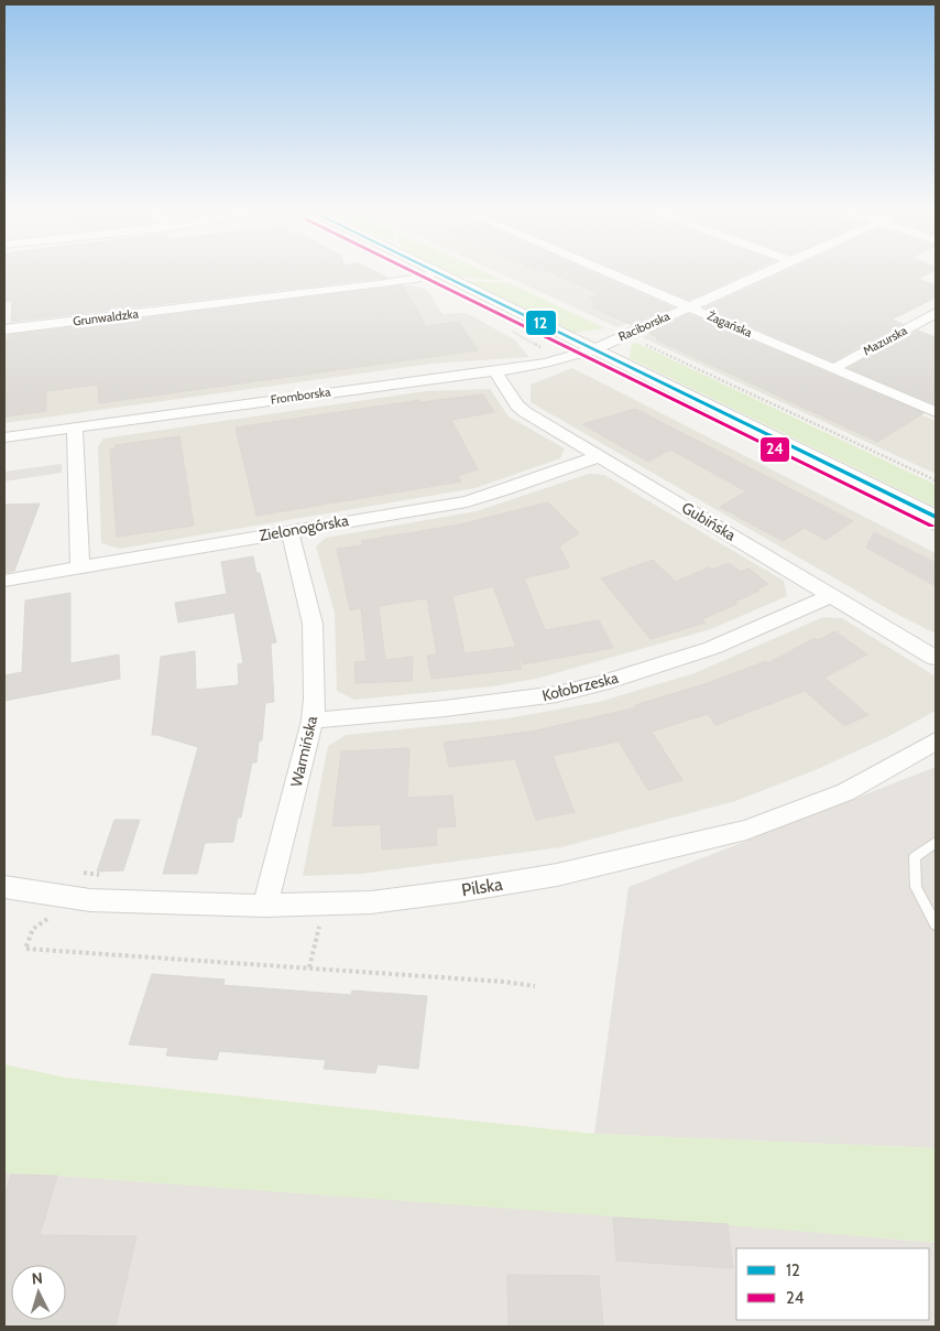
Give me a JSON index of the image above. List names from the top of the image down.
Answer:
{
  "streets": {
    "street": [
      "Grunwaldzka",
      "Żagańska",
      "Raciborska",
      "Mazurska",
      "Fromborska",
      "Gubińska",
      "Zielonogórska",
      "Kołobrzeska",
      "Warmińska",
      "Pilska"
    ]
  },
  "crossings": [
    ["Żagańska", "Raciborska"],
    ["Żagańska", "Mazurska"],
    ["Raciborska", "Fromborska"],
    ["Fromborska", "Gubińska"],
    ["Gubińska", "Zielonogórska"],
    ["Gubińska", "Kołobrzeska"],
    ["Zielonogórska", "Warmińska"],
    ["Kołobrzeska", "Warmińska"],
    ["Warmińska", "Pilska"]
  ],
  "lines": ["transit line 12", "transit line 24"],
  "legend": ["12", "24"],
  "north": "top"
}
